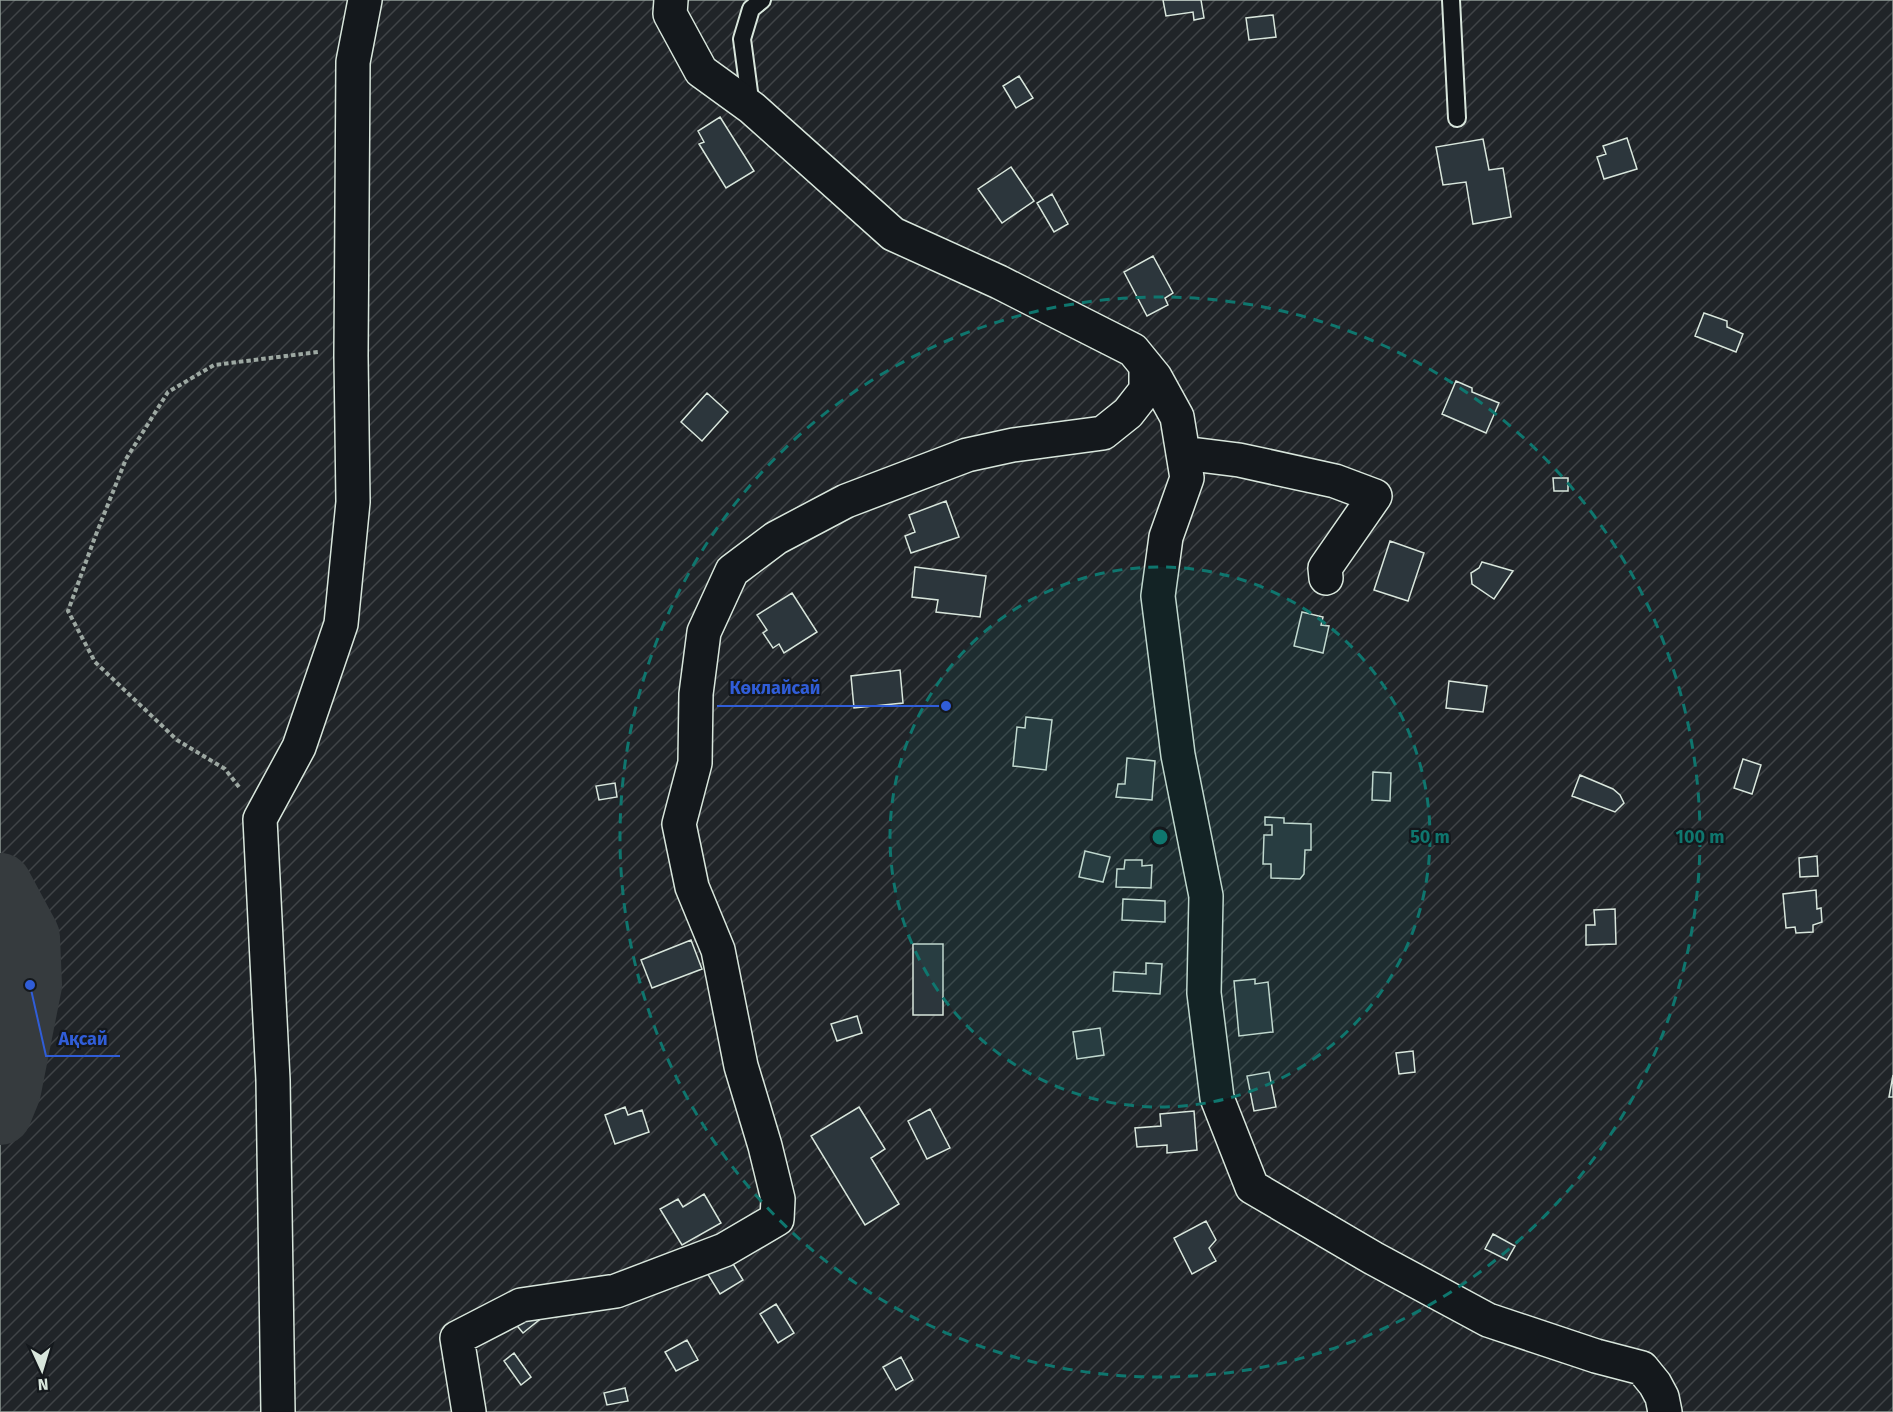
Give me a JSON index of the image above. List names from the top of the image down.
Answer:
{
  "places": ["Көклайсай", "Ақсай"],
  "north": "bottom",
  "rings": ["50 m", "100 m"]
}
